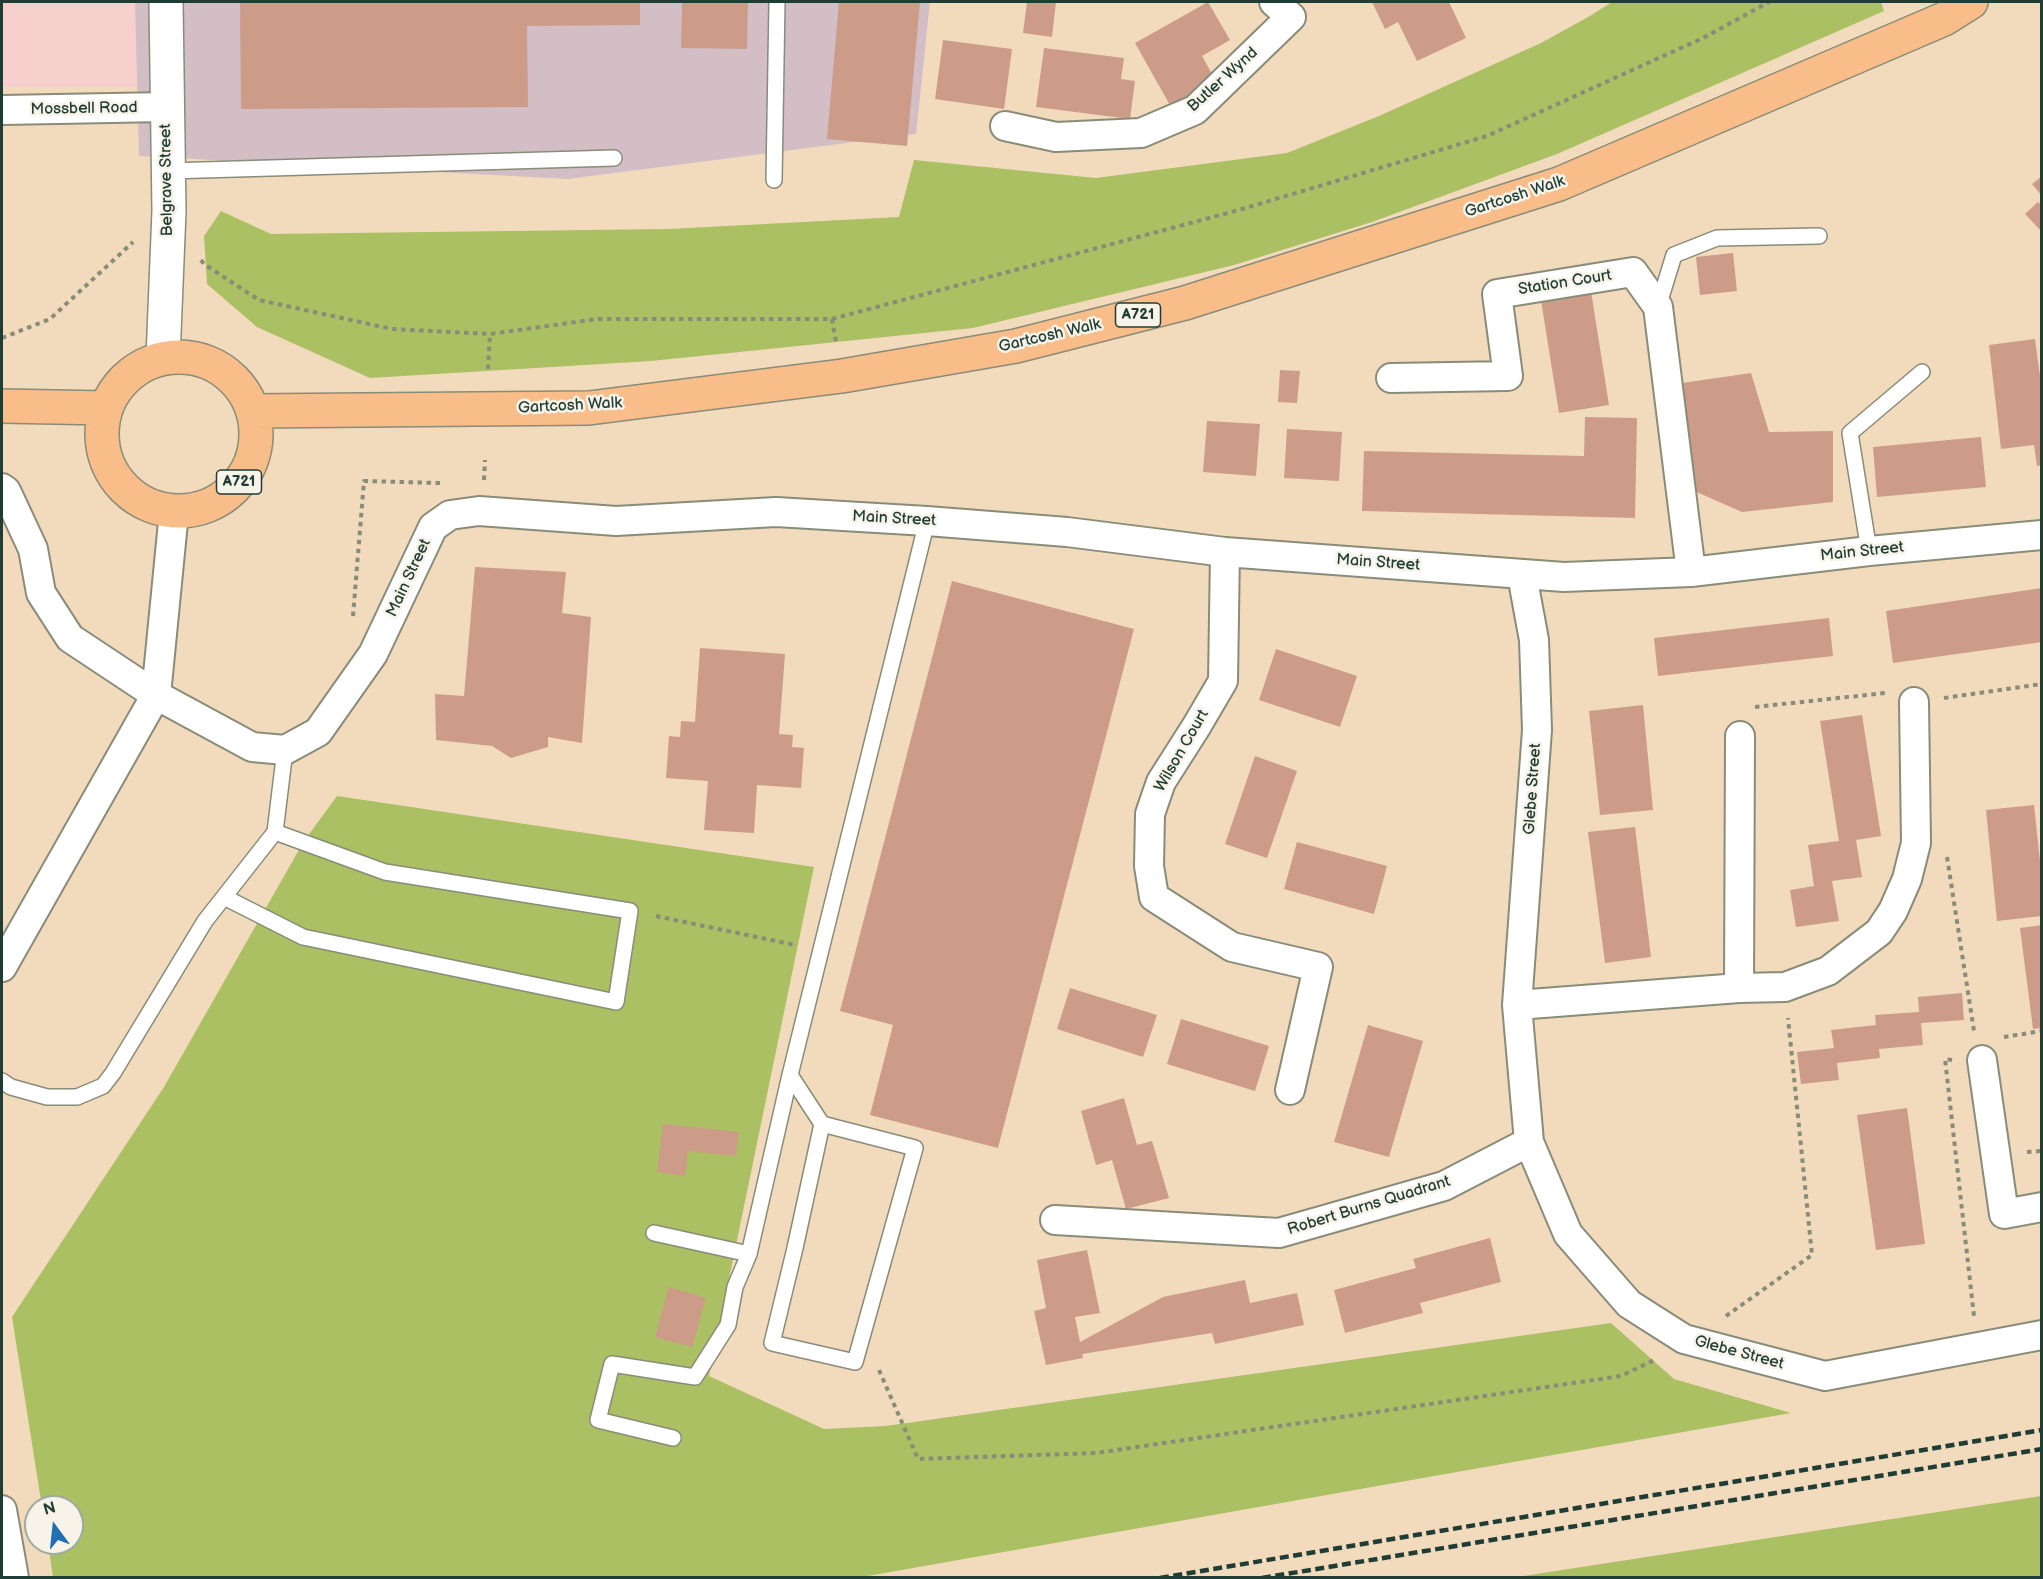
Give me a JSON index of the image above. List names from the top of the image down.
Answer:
{
  "streets": {
    "main road": ["Gartcosh Walk", "A721"],
    "street": [
      "Butler Wynd",
      "Mossbell Road",
      "Belgrave Street",
      "Station Court",
      "Main Street",
      "Wilson Court",
      "Glebe Street",
      "Robert Burns Quadrant"
    ]
  },
  "crossings": [
    ["Mossbell Road", "Belgrave Street"],
    ["Belgrave Street", "Gartcosh Walk"],
    ["Belgrave Street", "A721"],
    ["Gartcosh Walk", "A721"],
    ["Station Court", "Main Street"],
    ["Main Street", "Wilson Court"],
    ["Main Street", "Glebe Street"],
    ["Glebe Street", "Robert Burns Quadrant"]
  ],
  "north": "top"
}
